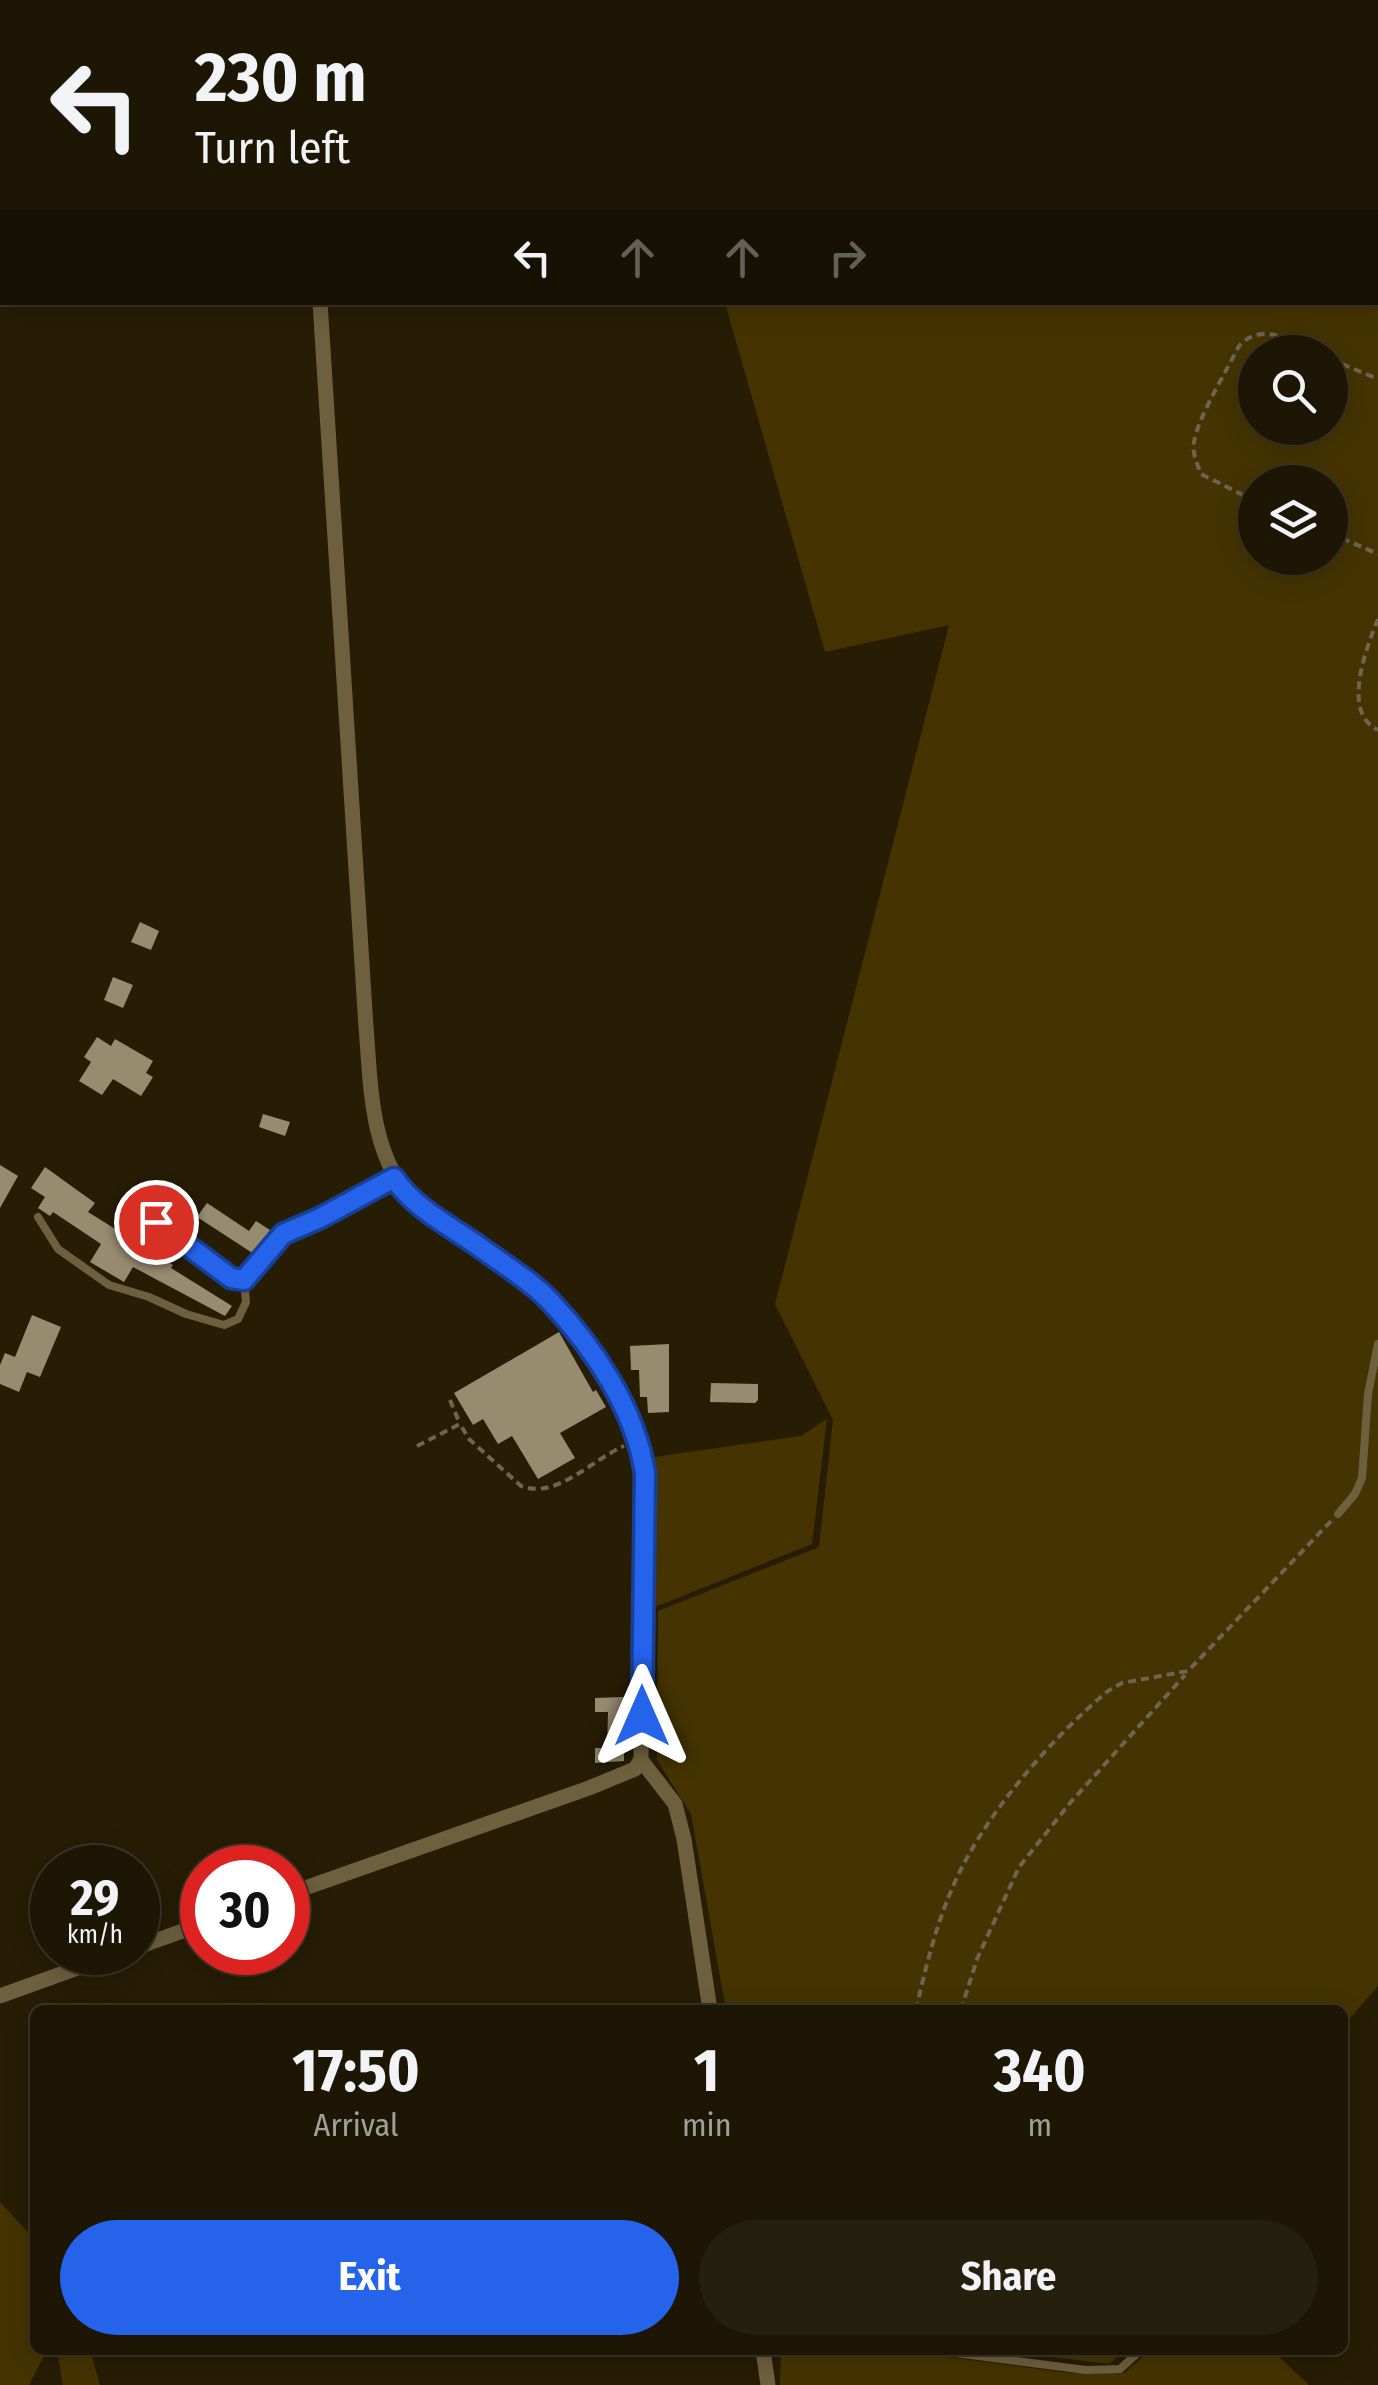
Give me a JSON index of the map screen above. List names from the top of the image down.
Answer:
{
  "page": {
    "turn": ["230 m", "Turn left"],
    "speed": "29 km/h",
    "limit": "30",
    "eta": [
      "17:50",
      "Arrival",
      "1",
      "min",
      "340",
      "m"
    ],
    "buttons": ["Exit", "Share"]
  }
}
